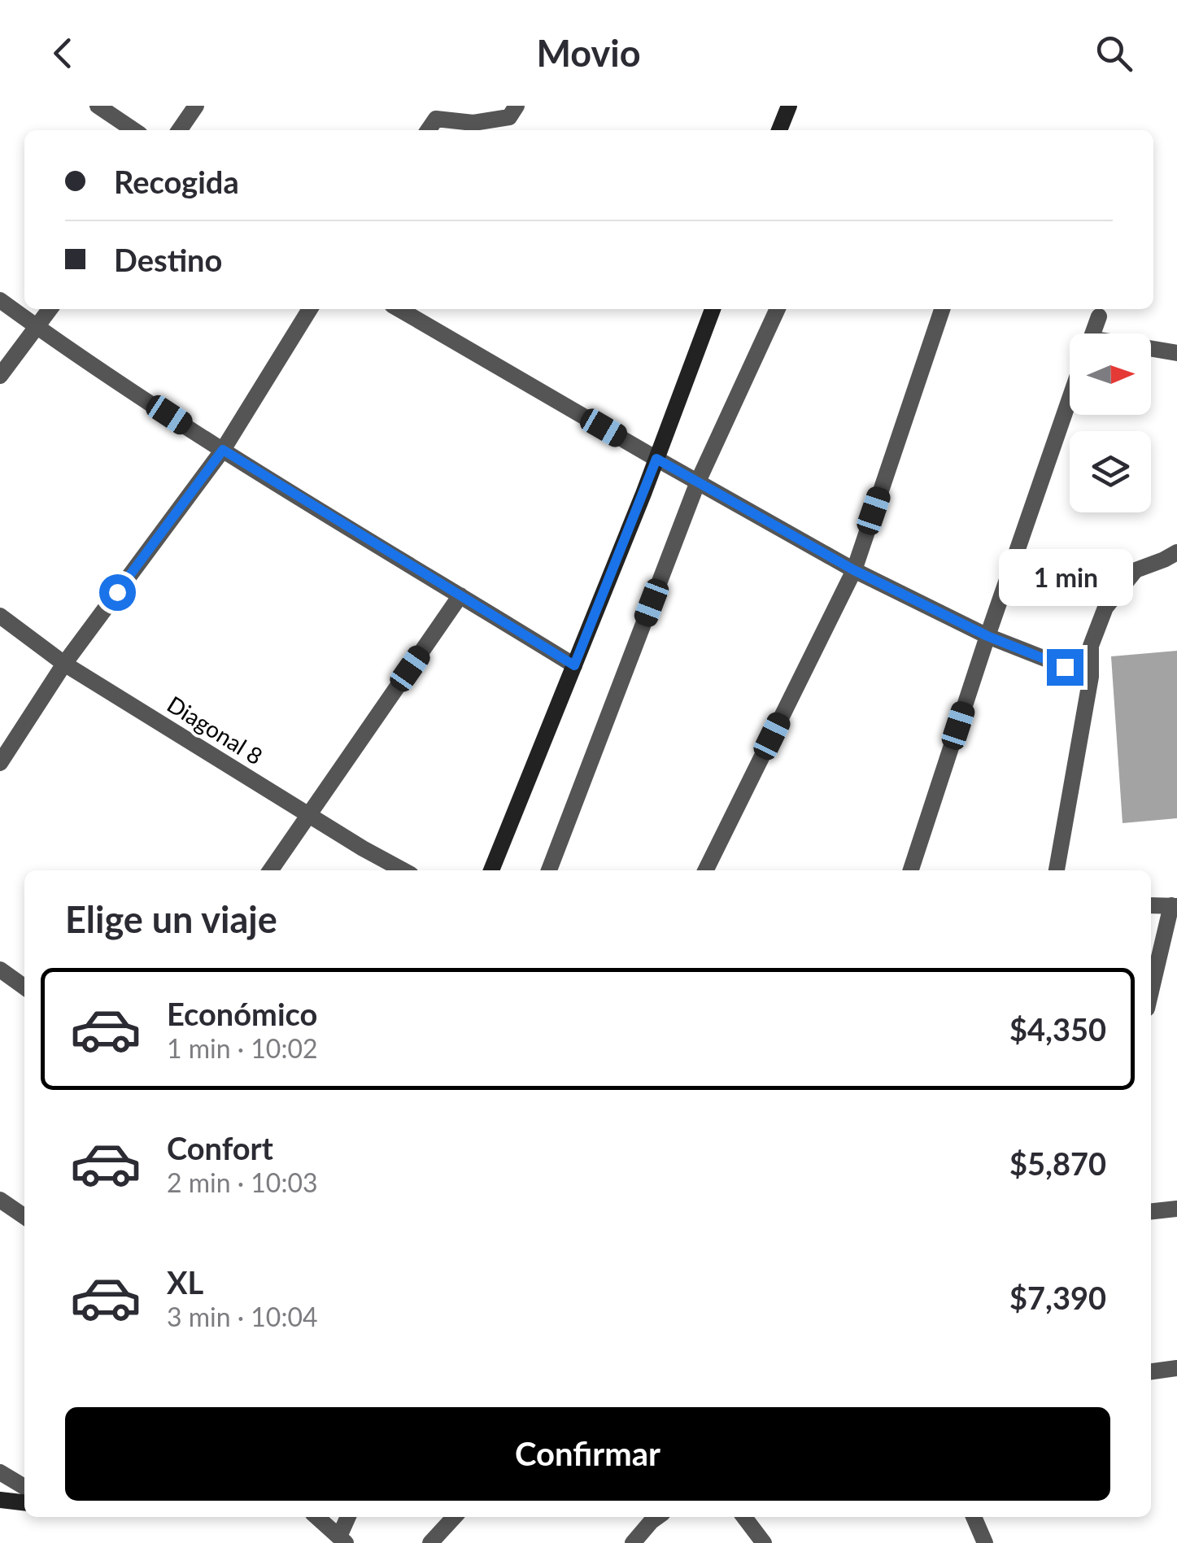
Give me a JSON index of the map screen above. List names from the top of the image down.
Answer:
{
  "streets": {
    "street": ["Diagonal 8"]
  },
  "north": "right",
  "page": {
    "header": "Movio",
    "banner": ["Recogida", "Destino"],
    "bubble": "1 min",
    "heading": "Elige un viaje",
    "list": [
      {
        "name": "Económico",
        "note": "1 min · 10:02",
        "value": "$4,350"
      },
      {
        "name": "Confort",
        "note": "2 min · 10:03",
        "value": "$5,870"
      },
      {
        "name": "XL",
        "note": "3 min · 10:04",
        "value": "$7,390"
      }
    ],
    "buttons": "Confirmar"
  }
}
